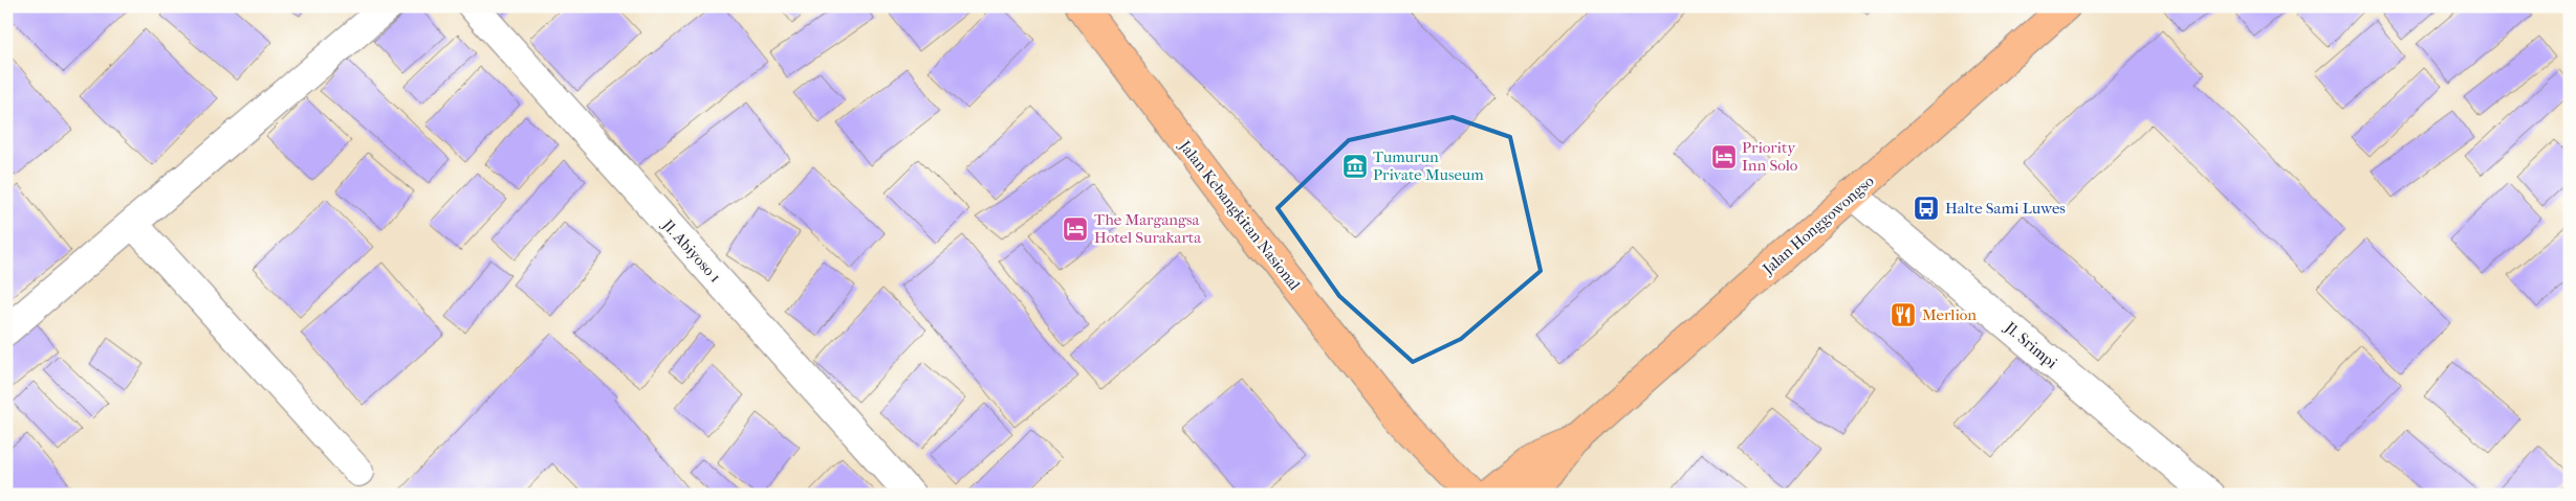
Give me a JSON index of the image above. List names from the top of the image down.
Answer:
{
  "streets": {
    "main road": ["Jalan Kebangkitan Nasional", "Jalan Honggowongso"],
    "street": ["Jl. Abiyoso 1", "Jl. Srimpi"]
  },
  "crossings": [
    ["Jalan Honggowongso", "Jl. Srimpi"]
  ],
  "places": {
    "hotel": ["Priority Inn Solo", "The Margangsa Hotel Surakarta"],
    "museum": ["Tumurun Private Museum"],
    "bus stop": ["Halte Sami Luwes"],
    "restaurant": ["Merlion"]
  }
}
